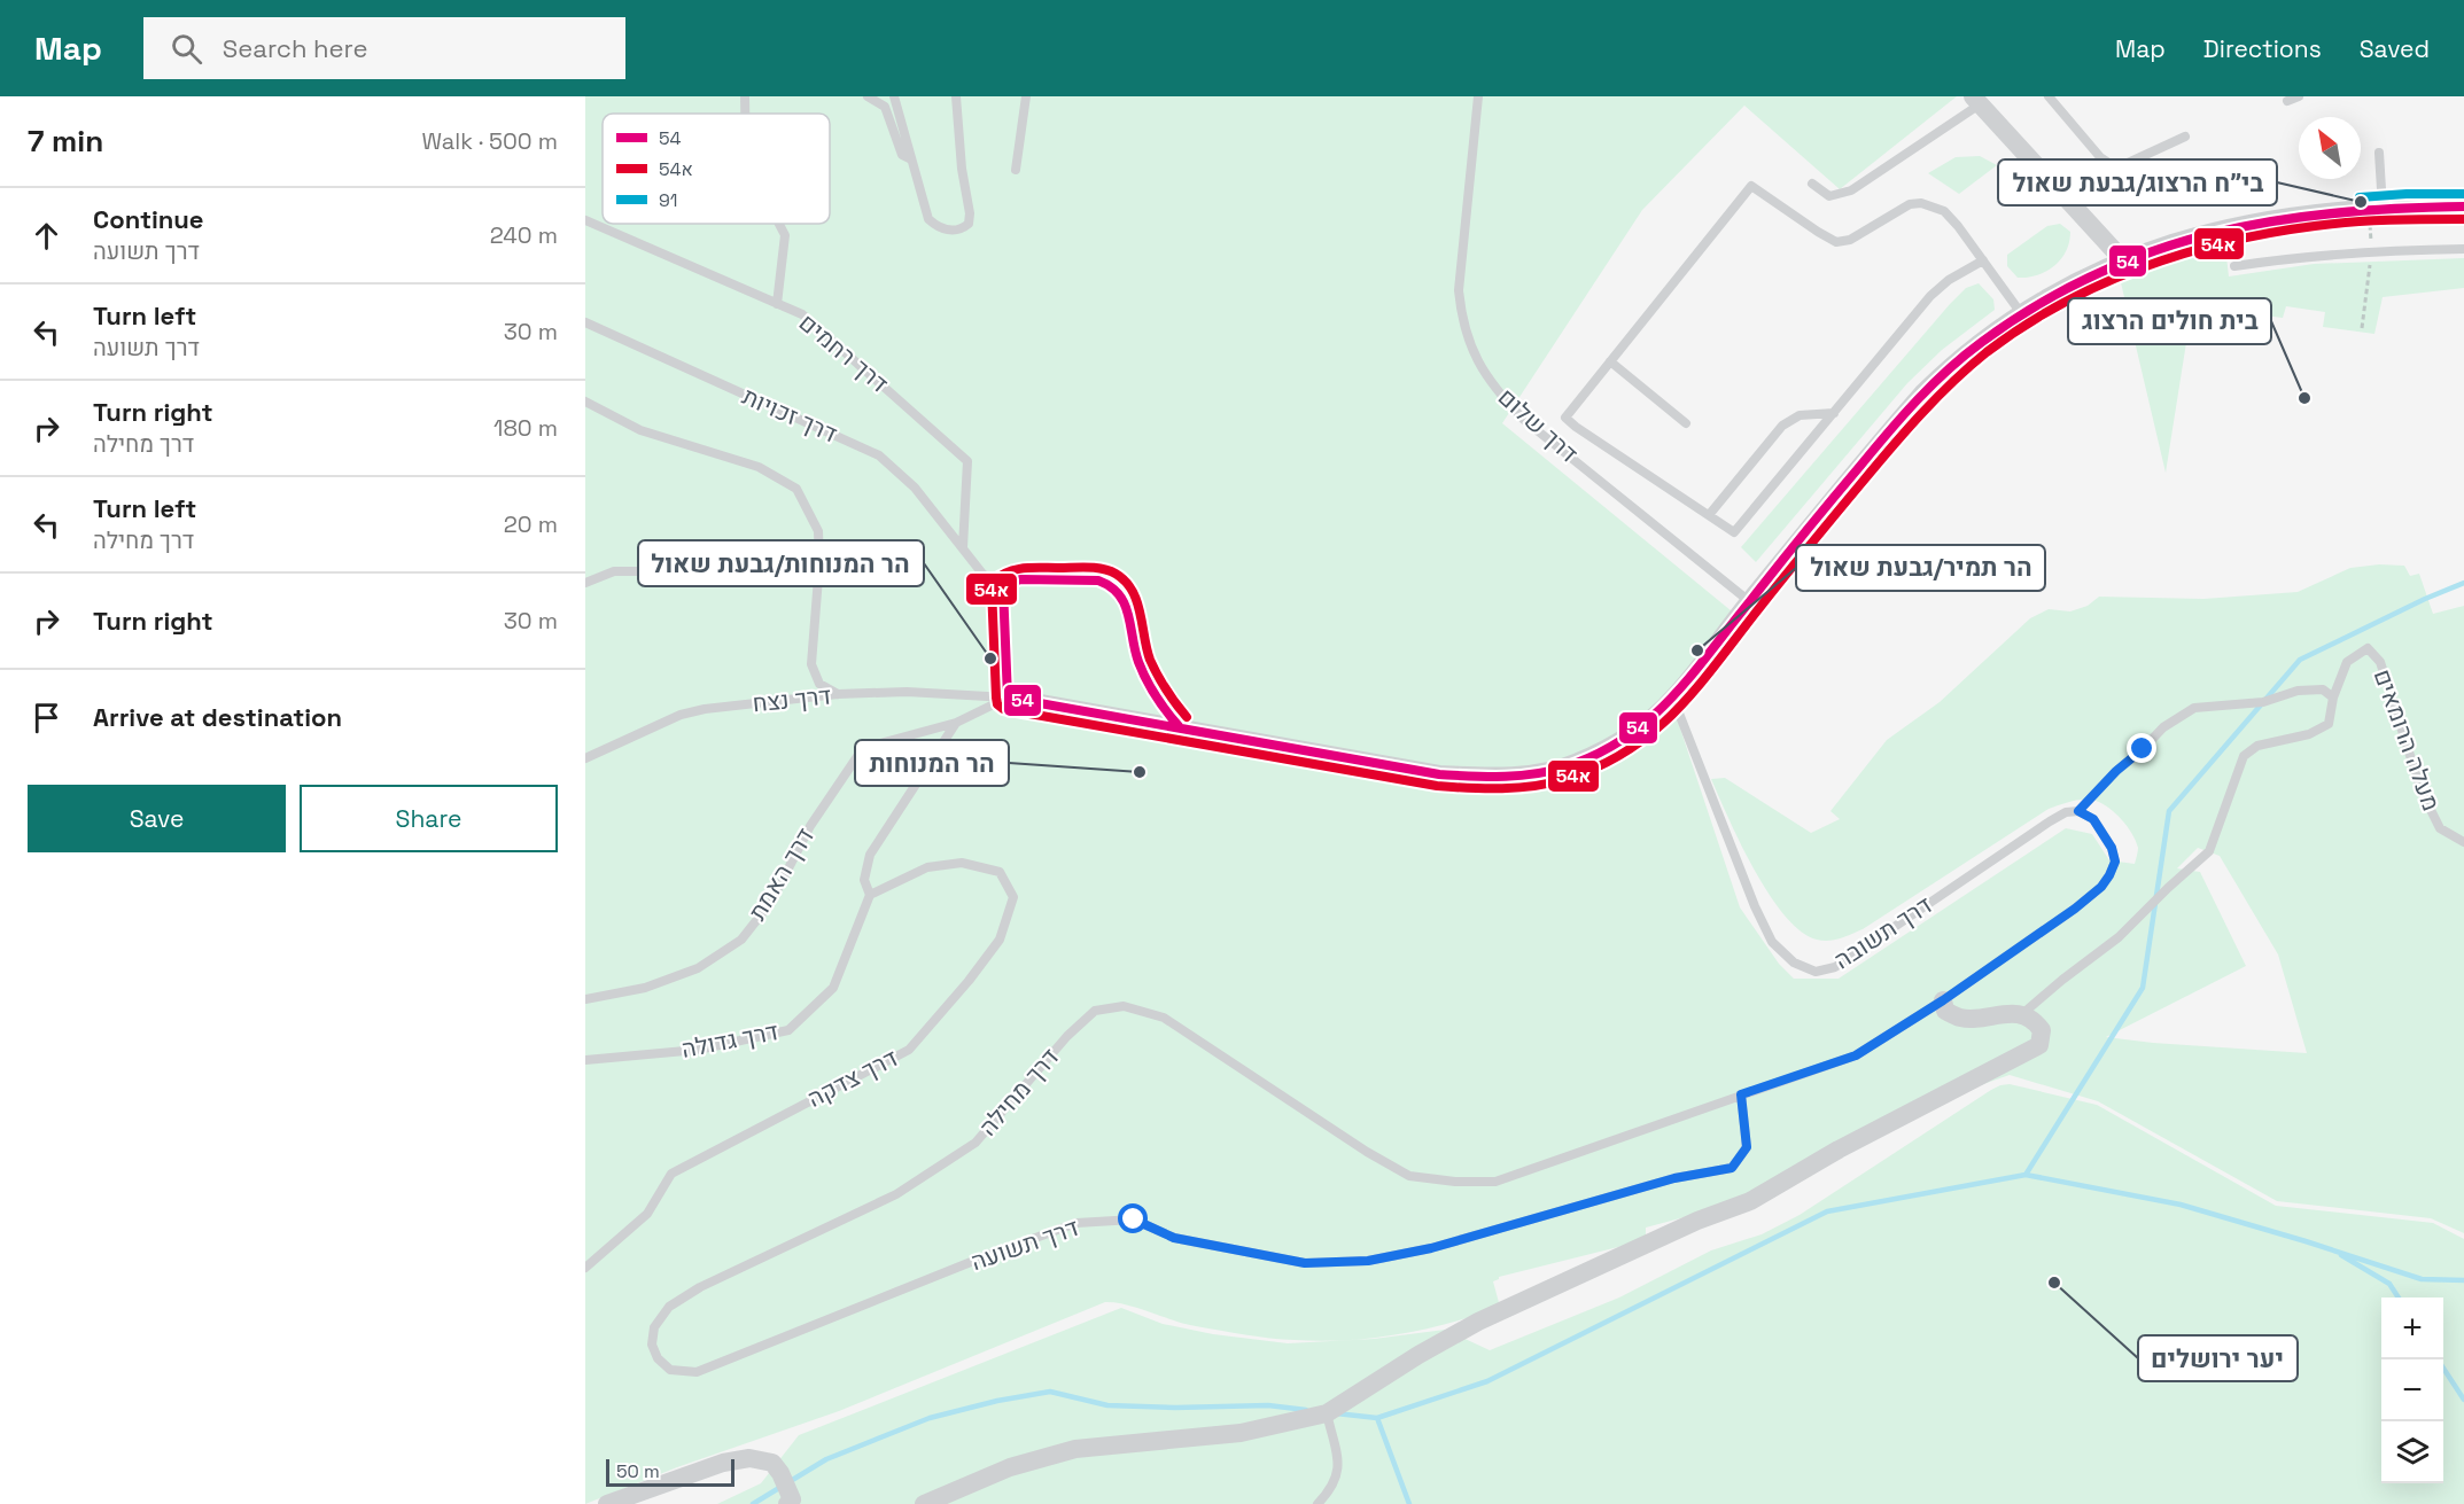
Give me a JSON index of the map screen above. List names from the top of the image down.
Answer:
{
  "streets": {
    "lane": [
      "דרך רחמים",
      "דרך זכויות",
      "דרך שלום",
      "דרך נצח",
      "מעלה הרומאים",
      "דרך האמת",
      "דרך תשובה",
      "דרך גדולה",
      "דרך צדקה",
      "דרך מחילה",
      "דרך תשועה"
    ]
  },
  "crossings": [
    ["דרך רחמים", "דרך זכויות"],
    ["דרך האמת", "דרך גדולה"],
    ["דרך גדולה", "דרך צדקה"],
    ["דרך מחילה", "דרך תשועה"]
  ],
  "places": [
    "בי״ח הרצוג/גבעת שאול",
    "בית חולים הרצוג",
    "הר תמיר/גבעת שאול",
    "הר המנוחות/גבעת שאול",
    "הר המנוחות",
    "יער ירושלים"
  ],
  "lines": ["transit line 91", "transit line 54", "transit line 54א"],
  "legend": ["54", "54א", "91"],
  "scale_bar": "50 m",
  "north": "top left",
  "page": {
    "header": "Map",
    "search": "Search here",
    "nav": ["Map", "Directions", "Saved"],
    "heading": ["7 min", "Walk · 500 m"],
    "list": [
      ["Continue", "דרך תשועה", "240 m"],
      ["Turn left", "דרך תשועה", "30 m"],
      ["Turn right", "דרך מחילה", "180 m"],
      ["Turn left", "דרך מחילה", "20 m"],
      ["Turn right", "30 m"],
      "Arrive at destination"
    ],
    "buttons": ["Save", "Share"],
    "map_buttons": ["+", "−"],
    "scale": "50 m"
  }
}
